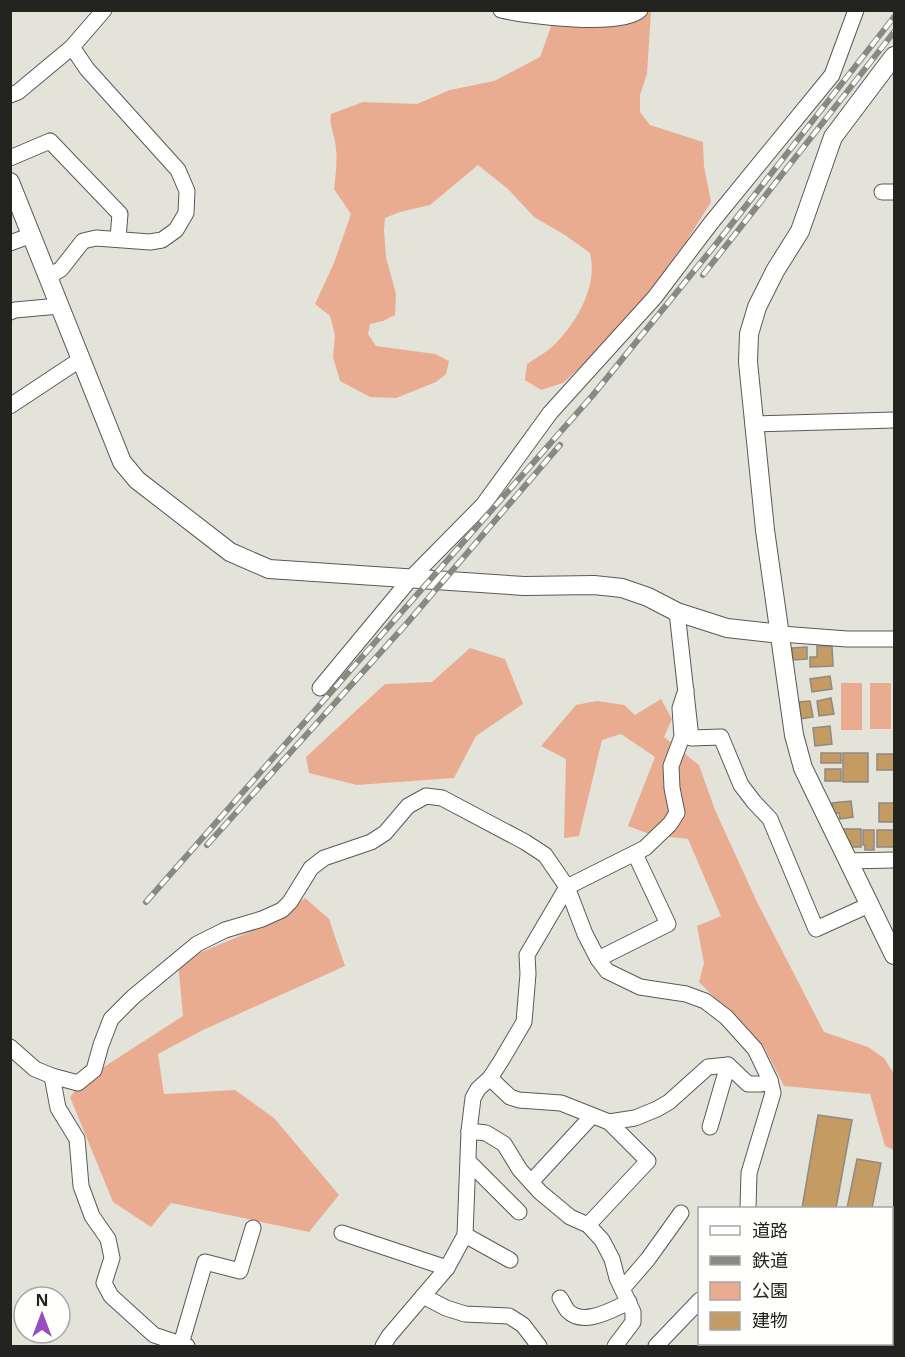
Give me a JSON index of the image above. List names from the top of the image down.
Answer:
{
  "legend": [
    "道路",
    "鉄道",
    "公園",
    "建物"
  ],
  "north": "top"
}
